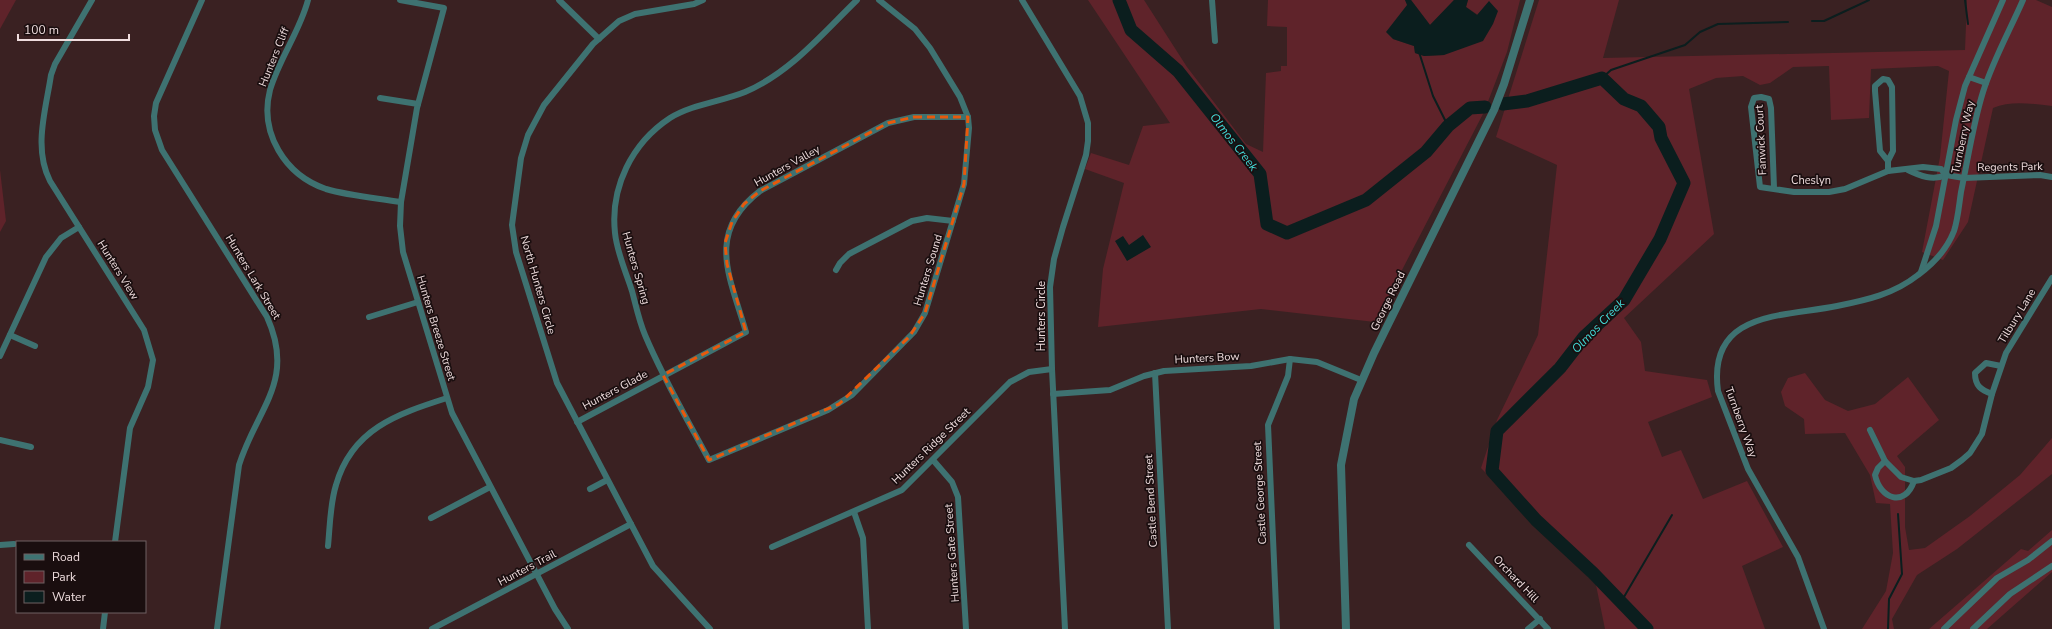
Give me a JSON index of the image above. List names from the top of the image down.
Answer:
{
  "streets": {
    "street": [
      "Hunters Cliff",
      "Turnberry Way",
      "Fanwick Court",
      "Hunters Valley",
      "Regents Park",
      "Cheslyn",
      "Hunters Spring",
      "Hunters View",
      "Hunters Sound",
      "Hunters Lark Street",
      "North Hunters Circle",
      "George Road",
      "Hunters Circle",
      "Tilbury Lane",
      "Hunters Breeze Street",
      "Hunters Bow",
      "Hunters Glade",
      "Hunters Ridge Street",
      "Castle George Street",
      "Castle Bend Street",
      "Hunters Gate Street",
      "Hunters Trail",
      "Orchard Hill"
    ]
  },
  "crossings": [
    ["Hunters Cliff", "Hunters Breeze Street"],
    ["Turnberry Way", "Regents Park"],
    ["Turnberry Way", "Cheslyn"],
    ["Fanwick Court", "Cheslyn"],
    ["Hunters Valley", "Hunters Spring"],
    ["Hunters Valley", "Hunters Sound"],
    ["Hunters Valley", "Hunters Glade"],
    ["Regents Park", "Cheslyn"],
    ["Hunters Spring", "Hunters Sound"],
    ["Hunters Spring", "Hunters Glade"],
    ["North Hunters Circle", "Hunters Glade"],
    ["North Hunters Circle", "Hunters Trail"],
    ["George Road", "Hunters Bow"],
    ["Hunters Circle", "Hunters Bow"],
    ["Hunters Circle", "Hunters Ridge Street"],
    ["Hunters Breeze Street", "Hunters Trail"],
    ["Hunters Bow", "Castle George Street"],
    ["Hunters Bow", "Castle Bend Street"],
    ["Hunters Ridge Street", "Hunters Gate Street"]
  ],
  "water": ["Olmos Creek"],
  "legend": ["Road", "Park", "Water"],
  "scale_bar": "100 m"
}
